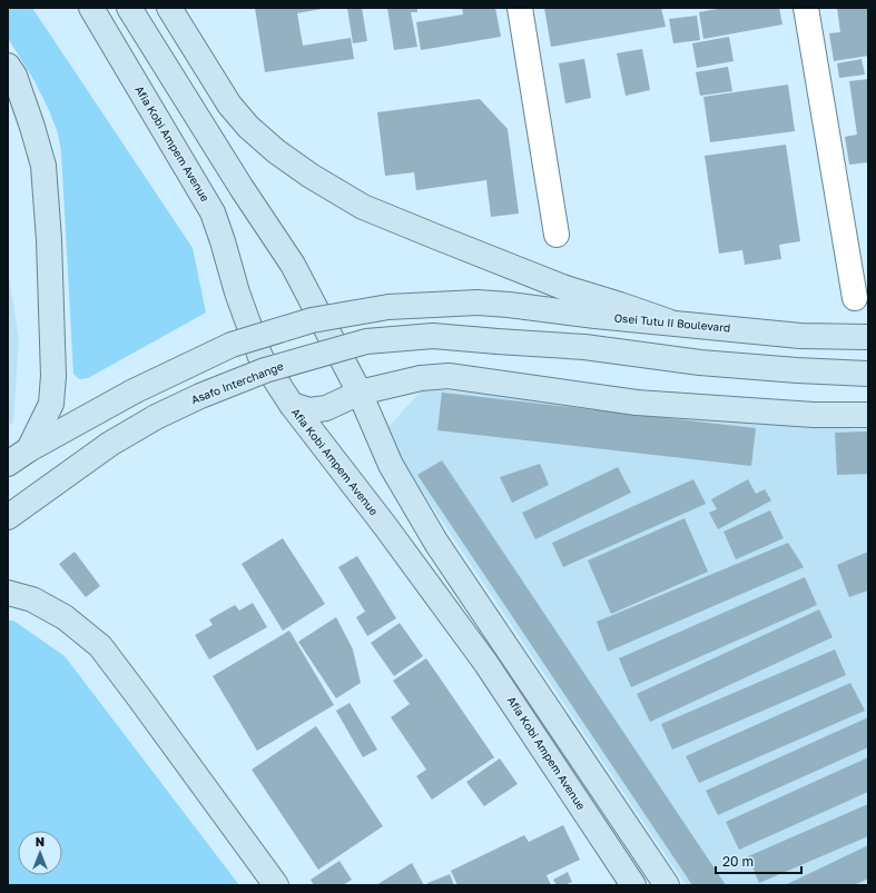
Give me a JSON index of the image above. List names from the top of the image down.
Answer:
{
  "streets": {
    "main road": ["Afia Kobi Ampem Avenue", "Osei Tutu II Boulevard", "Asafo Interchange"]
  },
  "scale_bar": "20 m",
  "north": "top"
}
